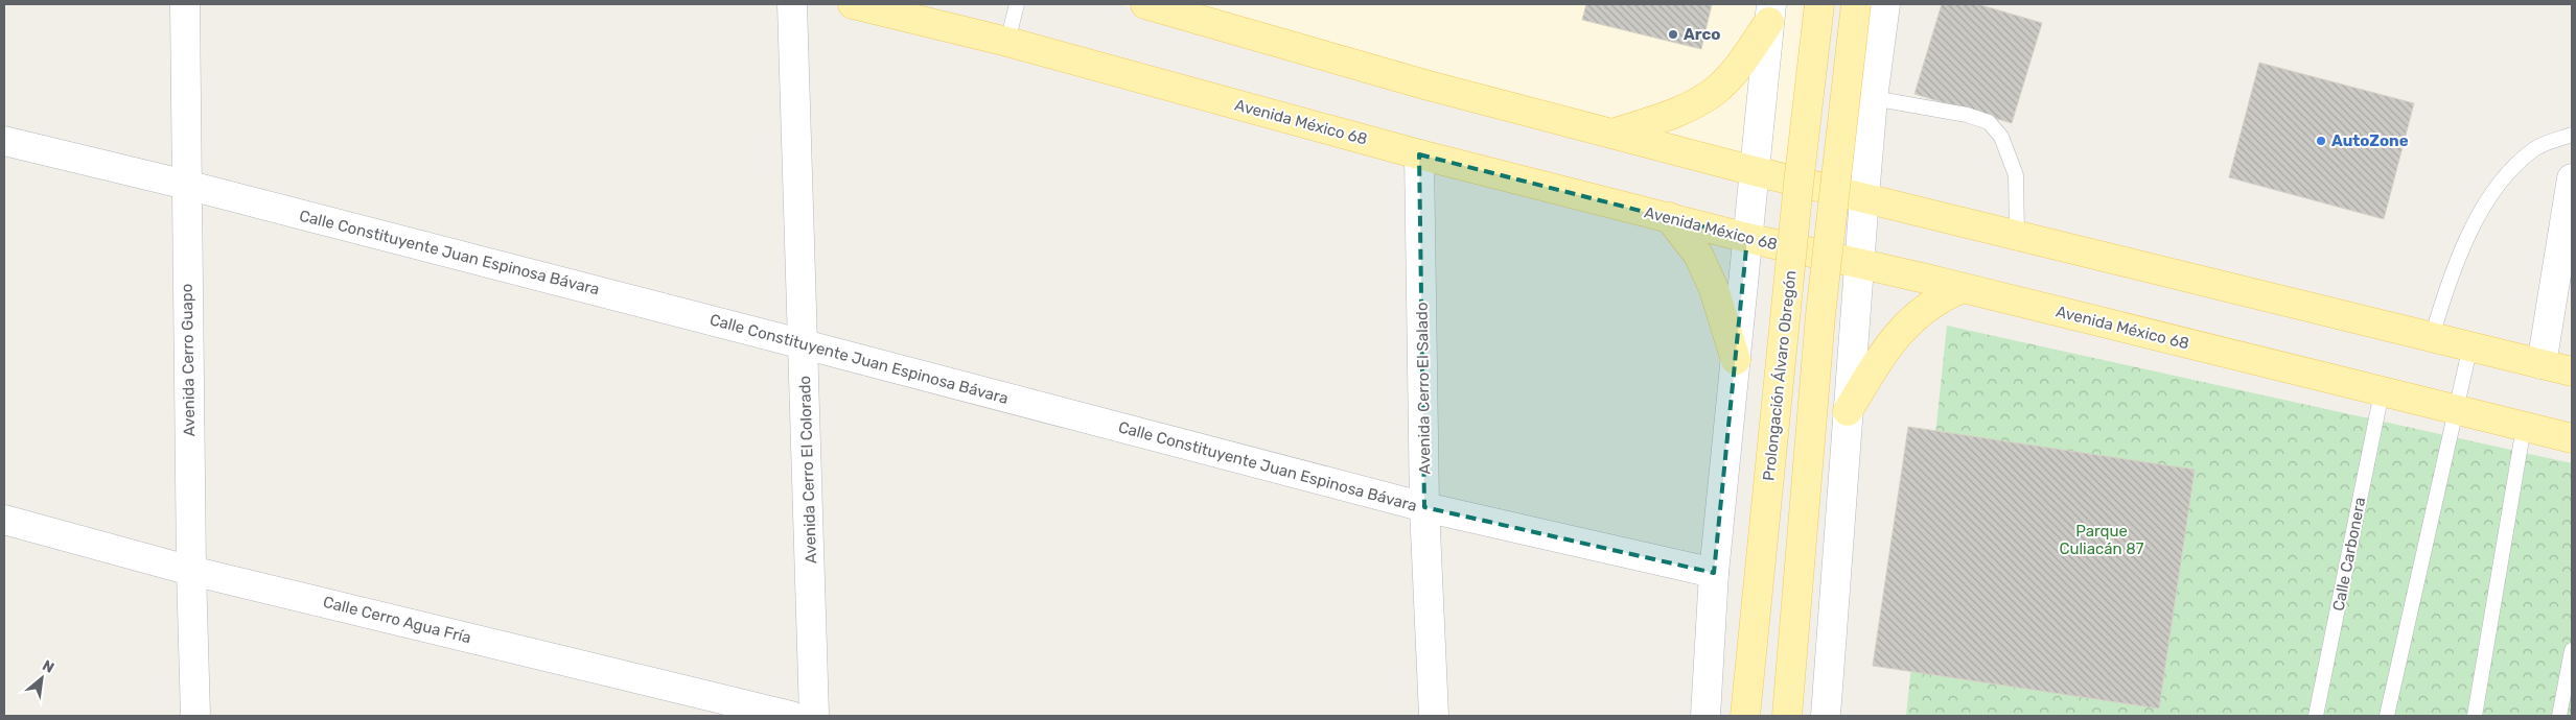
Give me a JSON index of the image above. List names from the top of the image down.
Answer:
{
  "streets": {
    "main road": ["Avenida México 68", "Prolongación Álvaro Obregón"],
    "street": [
      "Calle Constituyente Juan Espinosa Bávara",
      "Avenida Cerro Guapo",
      "Avenida Cerro El Salado",
      "Avenida Cerro El Colorado",
      "Calle Cerro Agua Fría"
    ],
    "lane": ["Calle Carbonera"]
  },
  "crossings": [
    ["Avenida México 68", "Avenida Cerro El Salado"],
    ["Avenida México 68", "Calle Carbonera"],
    ["Calle Constituyente Juan Espinosa Bávara", "Avenida Cerro Guapo"],
    ["Calle Constituyente Juan Espinosa Bávara", "Avenida Cerro El Salado"],
    ["Calle Constituyente Juan Espinosa Bávara", "Avenida Cerro El Colorado"],
    ["Avenida Cerro Guapo", "Calle Cerro Agua Fría"]
  ],
  "parks": ["Parque Culiacán 87"],
  "places": ["Arco", "AutoZone"],
  "north": "top right"
}
